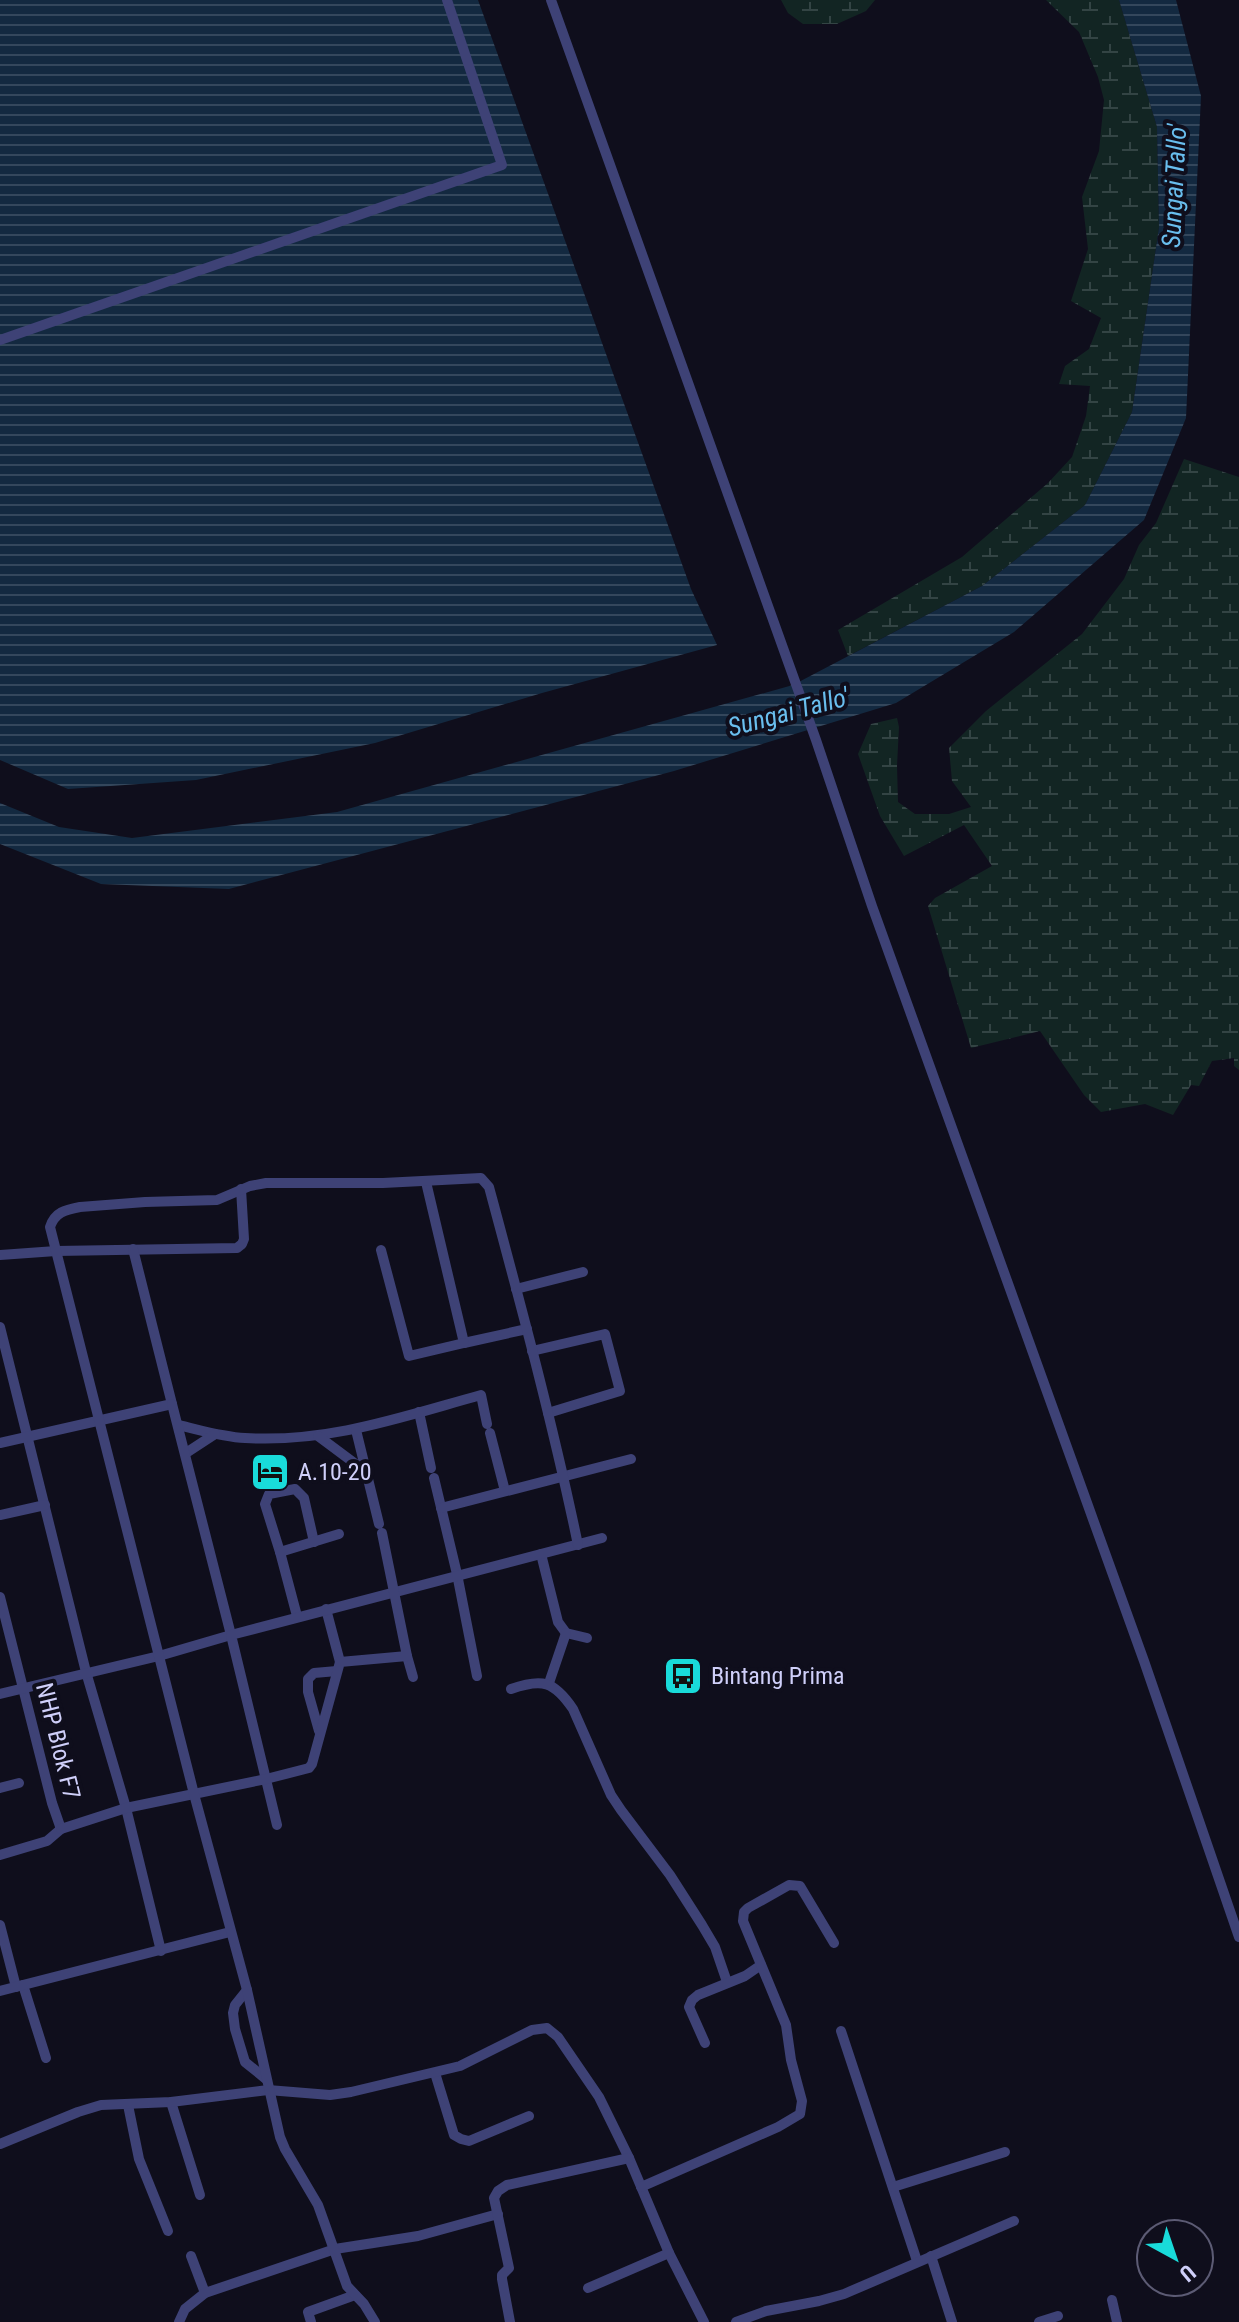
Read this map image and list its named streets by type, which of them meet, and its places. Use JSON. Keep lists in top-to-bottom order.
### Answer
{
  "streets": {
    "street": ["NHP Blok F7"]
  },
  "water": ["Sungai Tallo'"],
  "places": {
    "hotel": ["A.10-20"],
    "bus stop": ["Bintang Prima"]
  },
  "north": "bottom right"
}
